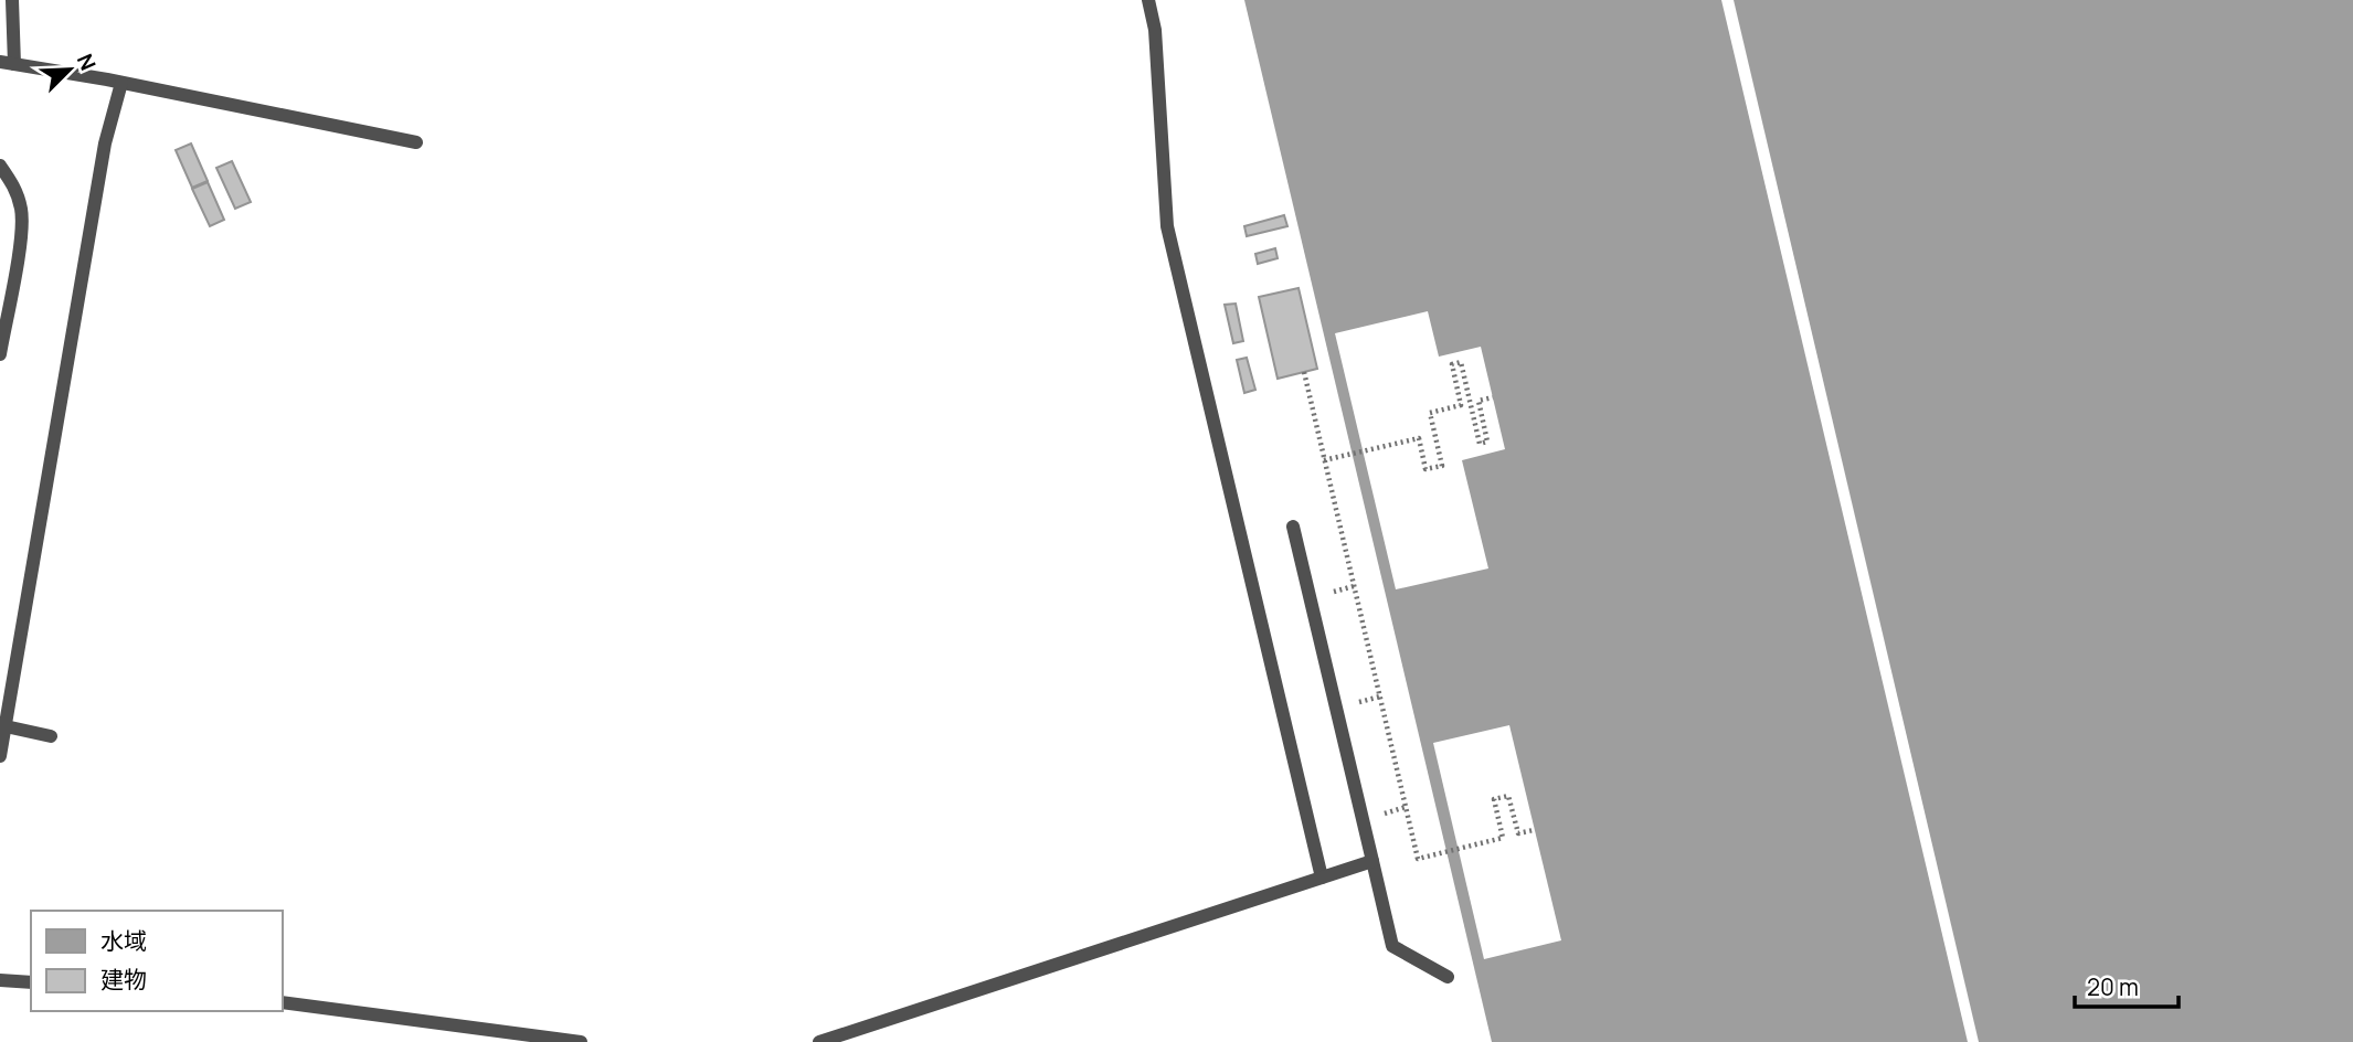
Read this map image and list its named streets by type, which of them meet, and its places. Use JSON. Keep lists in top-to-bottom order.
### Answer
{
  "legend": ["水域", "建物"],
  "scale_bar": "20 m",
  "north": "top right"
}
